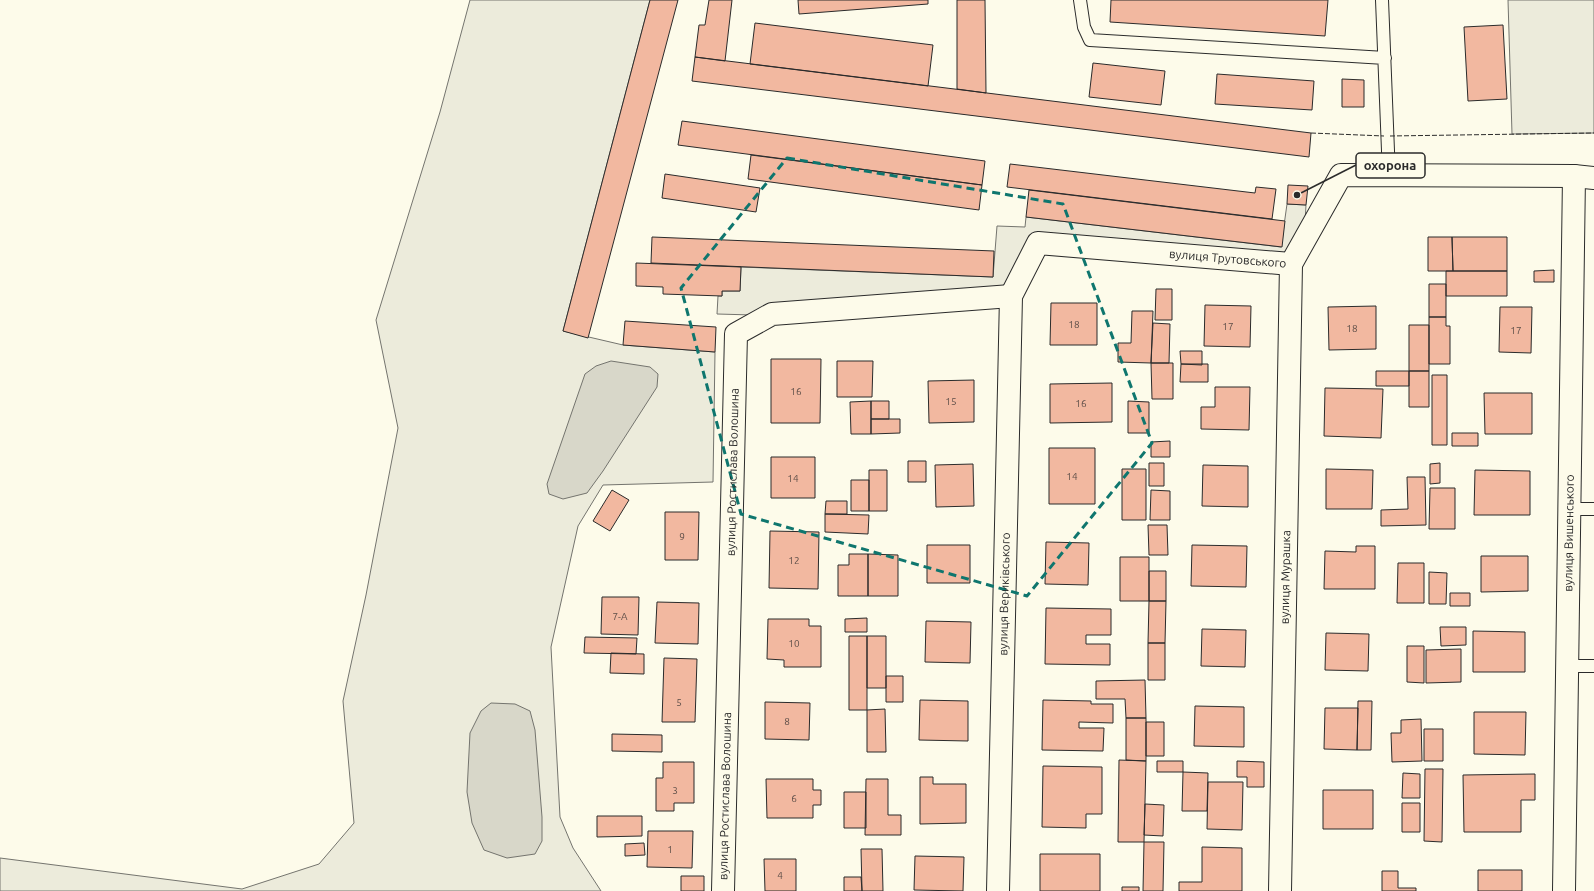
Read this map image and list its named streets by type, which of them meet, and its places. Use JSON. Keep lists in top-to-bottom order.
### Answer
{
  "streets": {
    "street": [
      "вулиця Трутовського",
      "вулиця Ростислава Волошина",
      "вулиця Вишенського",
      "вулиця Мурашка",
      "вулиця Вериківського"
    ]
  },
  "crossings": [
    ["вулиця Трутовського", "вулиця Ростислава Волошина"],
    ["вулиця Трутовського", "вулиця Вишенського"],
    ["вулиця Трутовського", "вулиця Мурашка"],
    ["вулиця Трутовського", "вулиця Вериківського"],
    ["вулиця Ростислава Волошина", "вулиця Вериківського"]
  ],
  "places": ["охорона"],
  "house_numbers": [
    "18",
    "17",
    "18",
    "17",
    "16",
    "15",
    "16",
    "14",
    "14",
    "9",
    "12",
    "7-А",
    "10",
    "5",
    "8",
    "3",
    "6",
    "1",
    "4"
  ]
}
